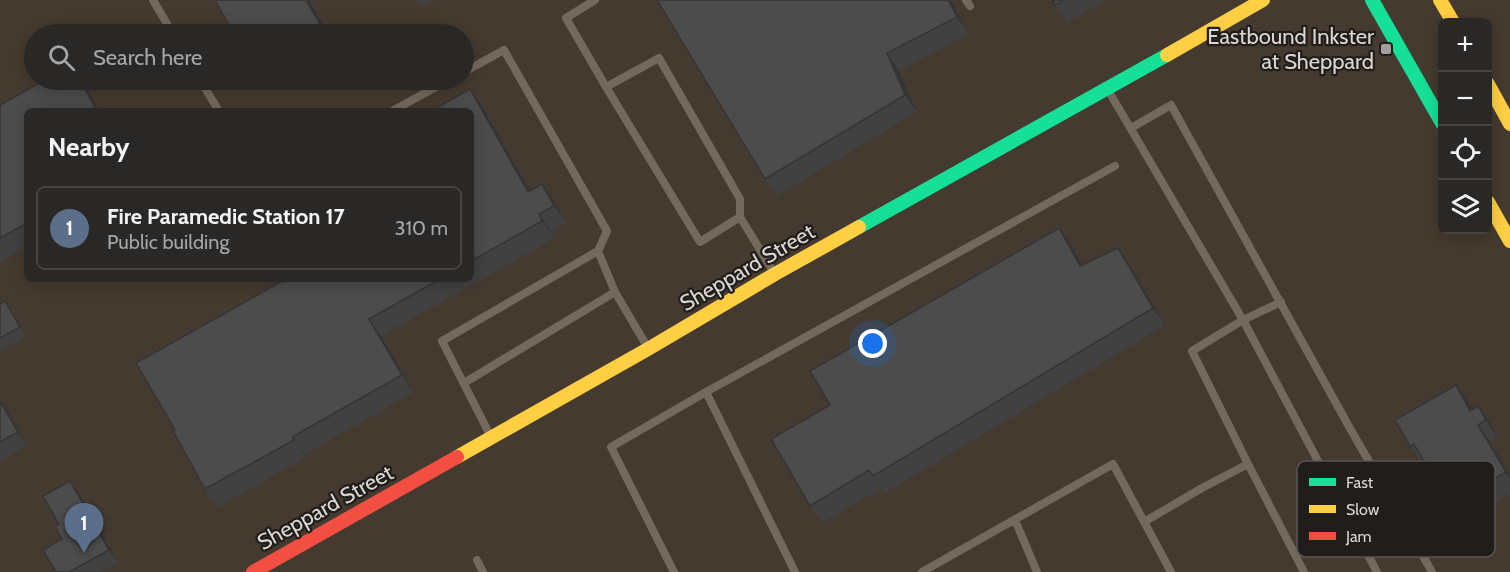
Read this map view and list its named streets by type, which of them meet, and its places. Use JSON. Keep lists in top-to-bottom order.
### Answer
{
  "streets": {
    "street": ["Sheppard Street"]
  },
  "places": {
    "transit": ["Eastbound Inkster at Sheppard"]
  },
  "legend": ["Fast", "Slow", "Jam"],
  "page": {
    "map_buttons": ["+", "−"],
    "search": "Search here",
    "heading": "Nearby",
    "list": [
      {
        "mark": "1",
        "name": "Fire Paramedic Station 17",
        "note": "Public building",
        "value": "310 m"
      }
    ],
    "pins": "1"
  }
}
